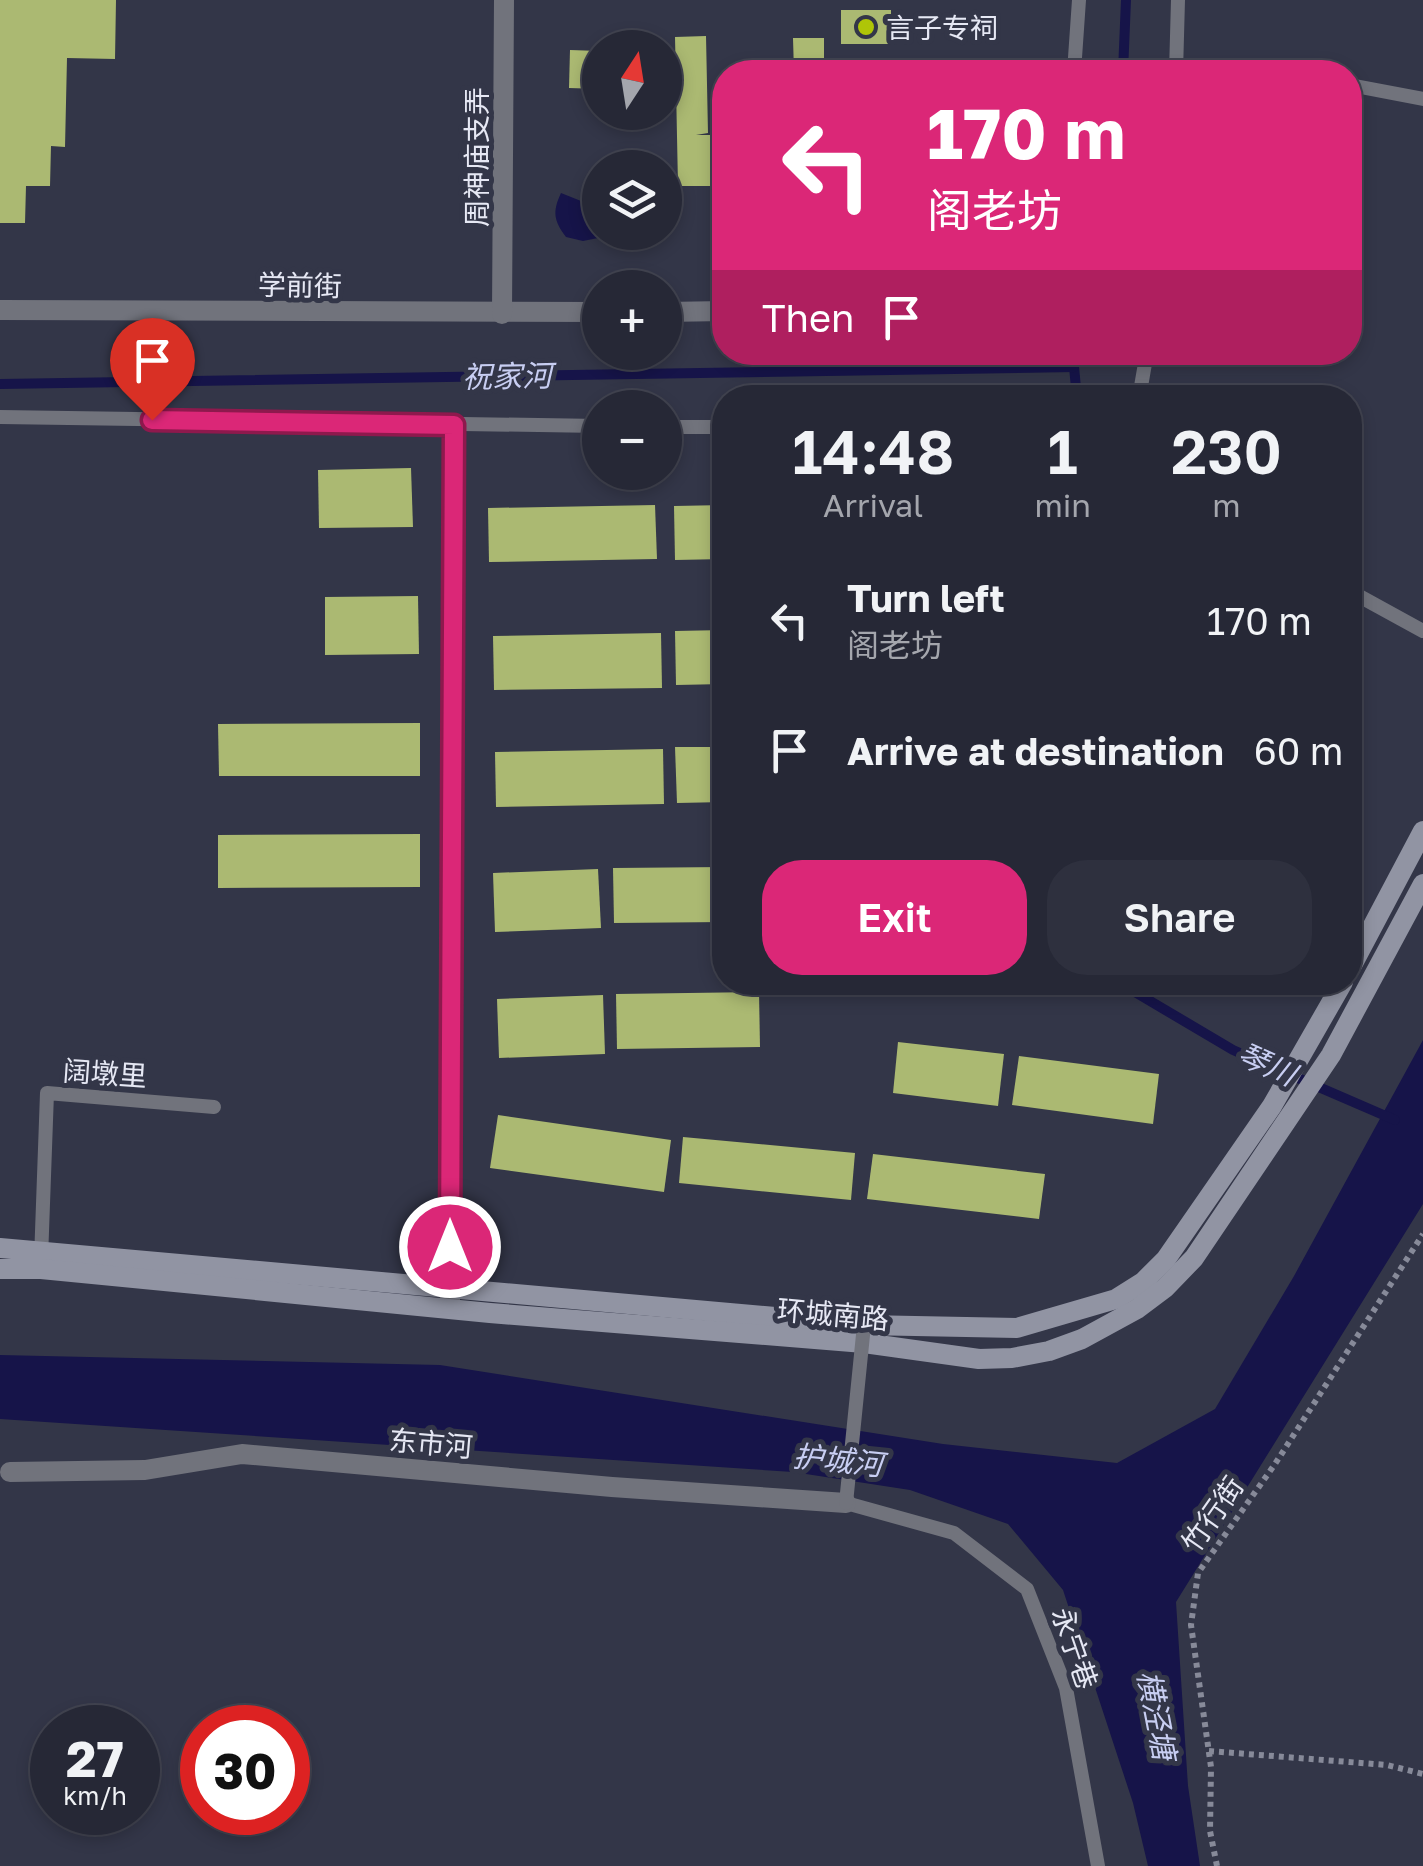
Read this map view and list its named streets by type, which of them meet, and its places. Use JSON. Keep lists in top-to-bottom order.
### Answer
{
  "streets": {
    "main road": ["环城南路"],
    "street": ["周神庙支弄", "学前街", "东市河"],
    "lane": ["阔墩里", "永宁巷"],
    "path": ["竹行街"]
  },
  "crossings": [
    ["周神庙支弄", "学前街"],
    ["阔墩里", "环城南路"],
    ["东市河", "永宁巷"]
  ],
  "water": [
    "祝家河",
    "琴川",
    "护城河",
    "横泾塘"
  ],
  "places": ["言子专祠"],
  "north": "top",
  "page": {
    "map_buttons": ["+", "−"],
    "turn": ["170 m", "阁老坊"],
    "then": "Then",
    "eta": [
      "14:48",
      "Arrival",
      "1",
      "min",
      "230",
      "m"
    ],
    "list": [
      {
        "name": "Turn left",
        "note": "阁老坊",
        "value": "170 m"
      },
      {
        "name": "Arrive at destination",
        "value": "60 m"
      }
    ],
    "buttons": ["Exit", "Share"],
    "speed": "27 km/h",
    "limit": "30"
  }
}
